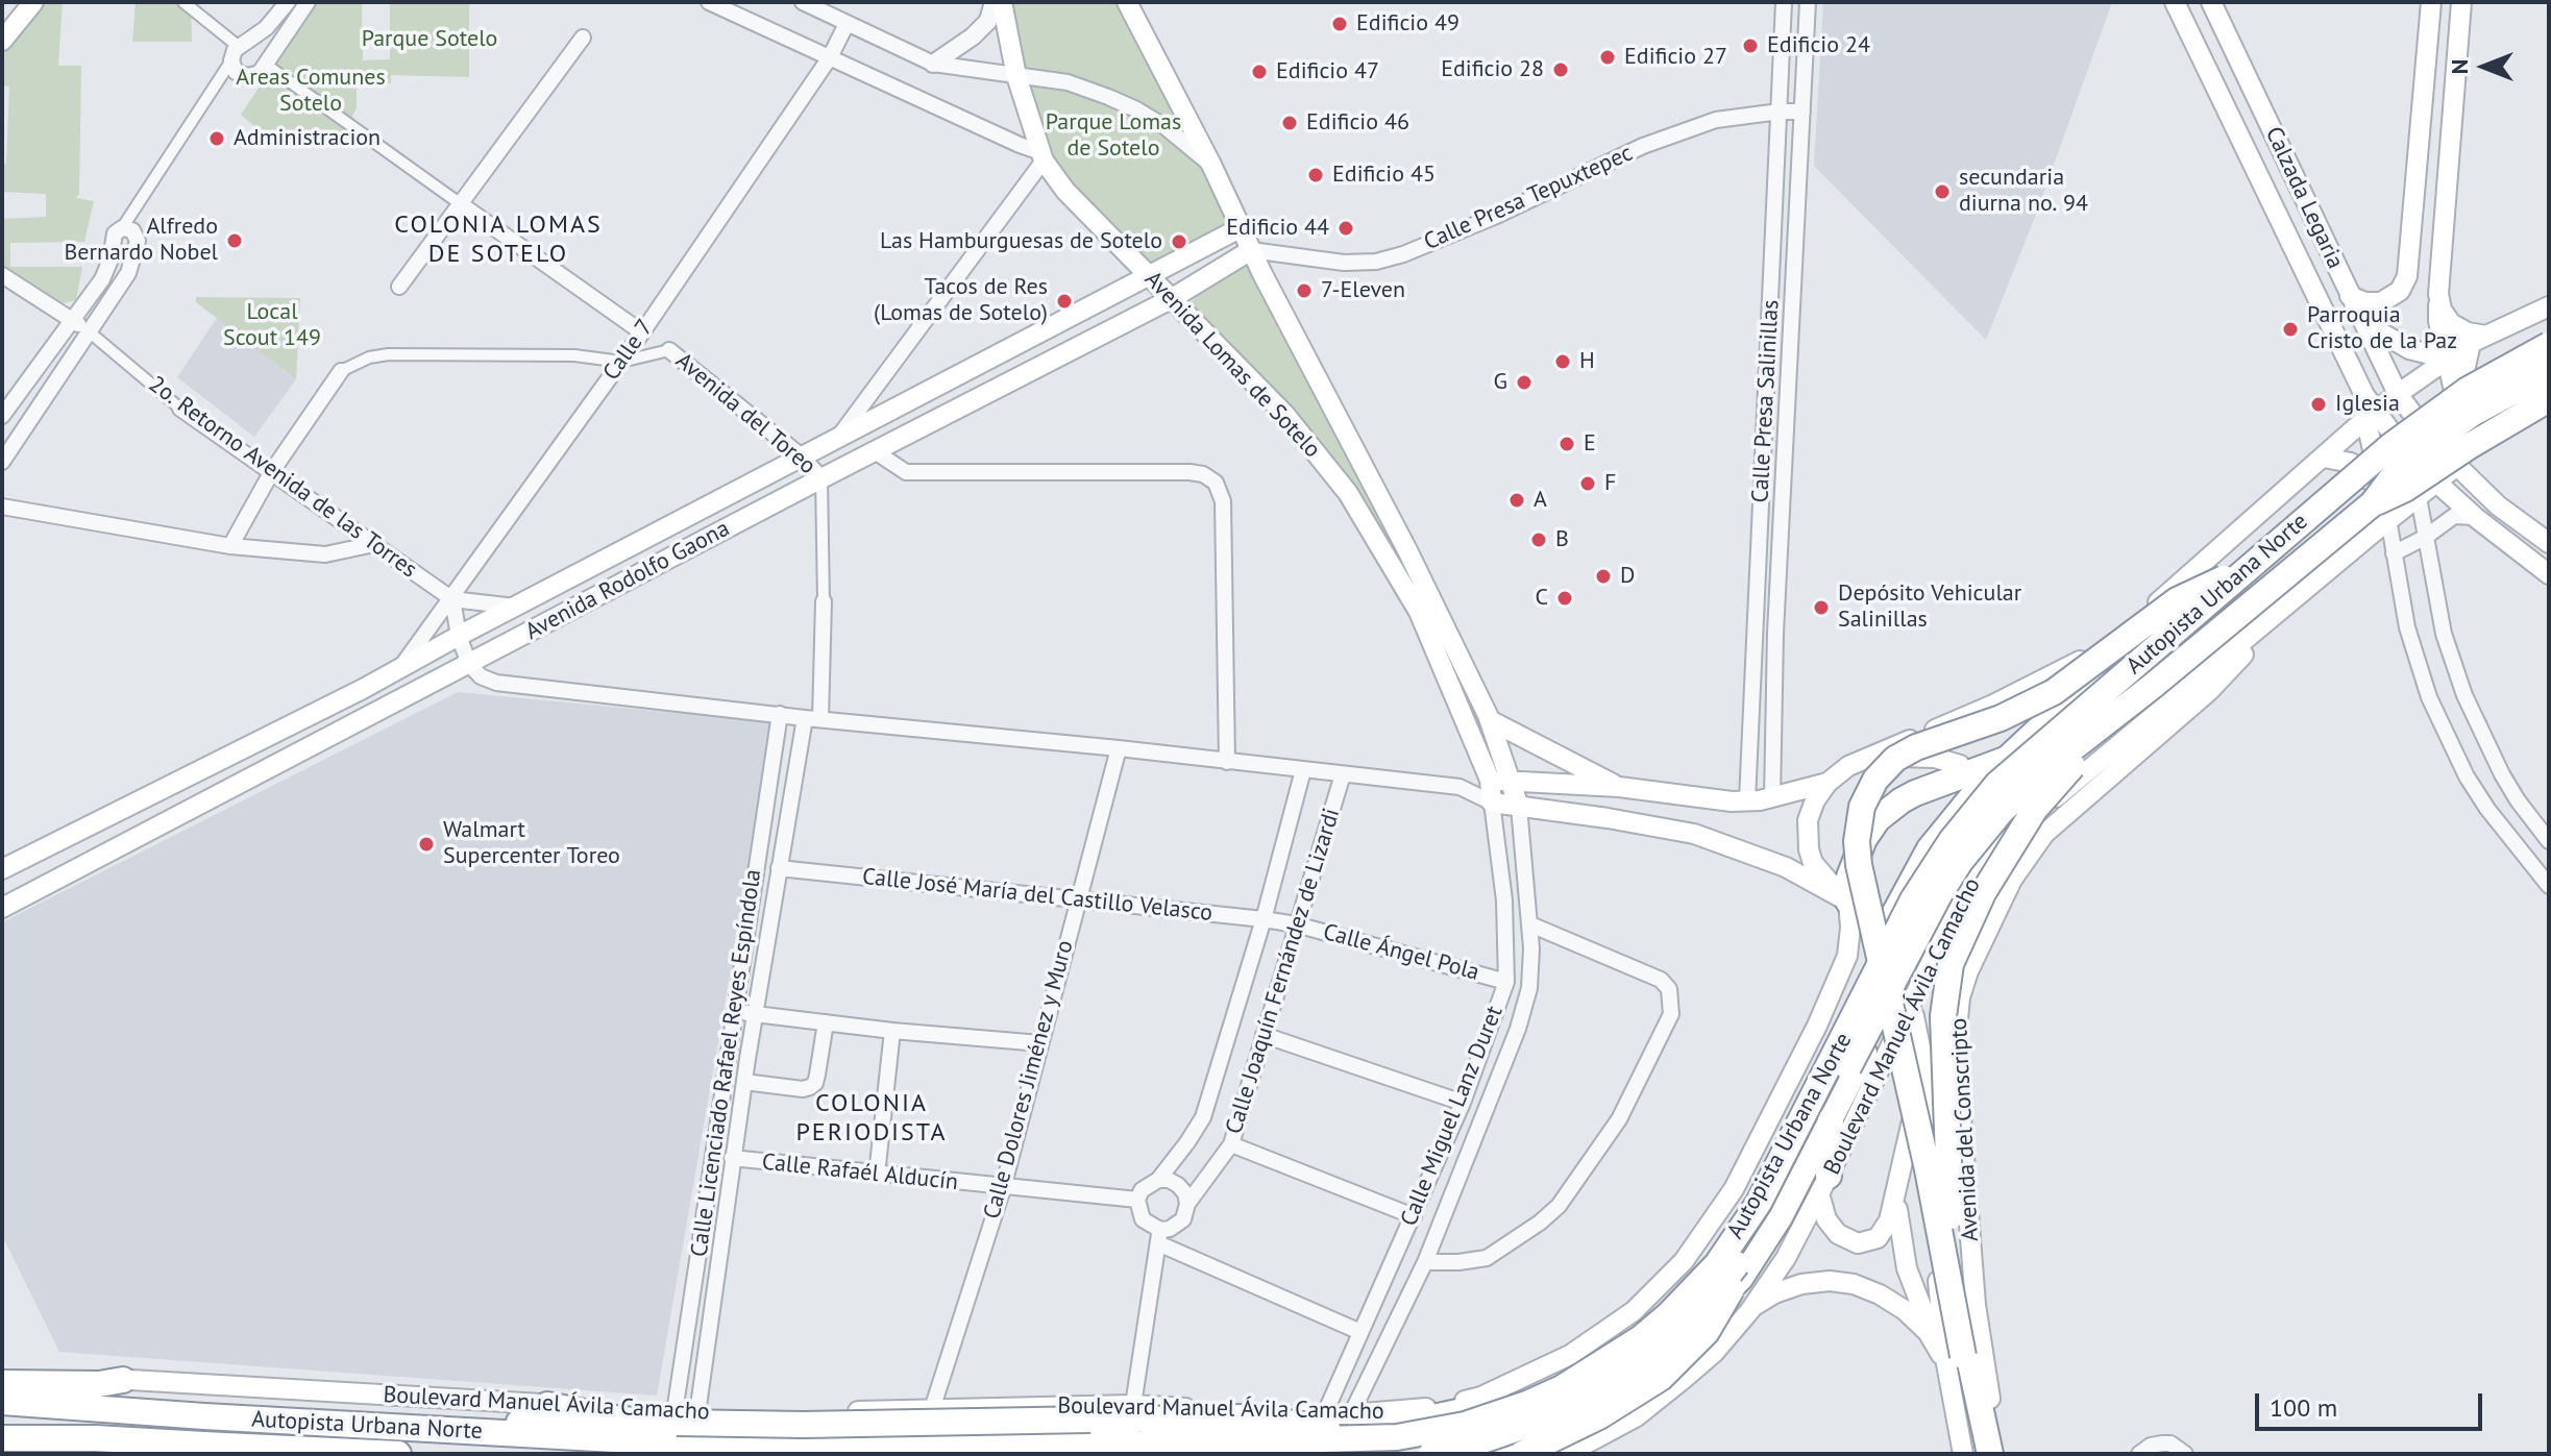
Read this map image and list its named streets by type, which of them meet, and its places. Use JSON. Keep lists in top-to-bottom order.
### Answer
{
  "streets": {
    "highway": ["Autopista Urbana Norte", "Boulevard Manuel Ávila Camacho"],
    "main road": [
      "Calzada Legaria",
      "Avenida Lomas de Sotelo",
      "Avenida Rodolfo Gaona",
      "Avenida del Conscripto"
    ],
    "street": [
      "Calle Presa Tepuxtepec",
      "Calle 7",
      "Calle Presa Salinillas",
      "Avenida del Toreo",
      "2o. Retorno Avenida de las Torres",
      "Calle José María del Castillo Velasco",
      "Calle Ángel Pola",
      "Calle Joaquín Fernández de Lizardi",
      "Calle Licenciado Rafael Reyes Espíndola",
      "Calle Dolores Jiménez y Muro",
      "Calle Miguel Lanz Duret",
      "Calle Rafaél Alducín"
    ]
  },
  "crossings": [
    ["Calle Presa Tepuxtepec", "Avenida Lomas de Sotelo"],
    ["Calle Presa Tepuxtepec", "Calle Presa Salinillas"],
    ["Calle Presa Tepuxtepec", "Avenida Rodolfo Gaona"],
    ["Calzada Legaria", "Boulevard Manuel Ávila Camacho"],
    ["Calle 7", "2o. Retorno Avenida de las Torres"],
    ["Calle 7", "Avenida Rodolfo Gaona"],
    ["Avenida Lomas de Sotelo", "Avenida Rodolfo Gaona"],
    ["Avenida Lomas de Sotelo", "Calle Miguel Lanz Duret"],
    ["Avenida del Toreo", "Avenida Rodolfo Gaona"],
    ["Autopista Urbana Norte", "Boulevard Manuel Ávila Camacho"],
    ["Calle José María del Castillo Velasco", "Calle Ángel Pola"],
    ["Calle José María del Castillo Velasco", "Calle Joaquín Fernández de Lizardi"],
    ["Calle José María del Castillo Velasco", "Calle Licenciado Rafael Reyes Espíndola"],
    ["Calle José María del Castillo Velasco", "Calle Dolores Jiménez y Muro"],
    ["Calle Ángel Pola", "Calle Joaquín Fernández de Lizardi"],
    ["Calle Ángel Pola", "Calle Miguel Lanz Duret"],
    ["Calle Joaquín Fernández de Lizardi", "Calle Rafaél Alducín"],
    ["Boulevard Manuel Ávila Camacho", "Calle Licenciado Rafael Reyes Espíndola"],
    ["Boulevard Manuel Ávila Camacho", "Calle Dolores Jiménez y Muro"],
    ["Boulevard Manuel Ávila Camacho", "Calle Miguel Lanz Duret"],
    ["Boulevard Manuel Ávila Camacho", "Avenida del Conscripto"],
    ["Calle Licenciado Rafael Reyes Espíndola", "Calle Rafaél Alducín"],
    ["Calle Dolores Jiménez y Muro", "Calle Rafaél Alducín"]
  ],
  "districts": ["COLONIA LOMAS DE SOTELO", "COLONIA PERIODISTA"],
  "parks": [
    "Parque Sotelo",
    "Areas Comunes Sotelo",
    "Parque Lomas de Sotelo",
    "Local Scout 149"
  ],
  "places": [
    "Edificio 49",
    "Edificio 24",
    "Edificio 27",
    "Edificio 28",
    "Edificio 47",
    "Edificio 46",
    "Administracion",
    "Edificio 45",
    "secundaria diurna no. 94",
    "Edificio 44",
    "Alfredo Bernardo Nobel",
    "Las Hamburguesas de Sotelo",
    "7-Eleven",
    "Tacos de Res (Lomas de Sotelo)",
    "Parroquia Cristo de la Paz",
    "H",
    "G",
    "Iglesia",
    "E",
    "F",
    "A",
    "B",
    "D",
    "C",
    "Depósito Vehicular Salinillas",
    "Walmart Supercenter Toreo"
  ],
  "scale_bar": "100 m",
  "north": "left"
}
